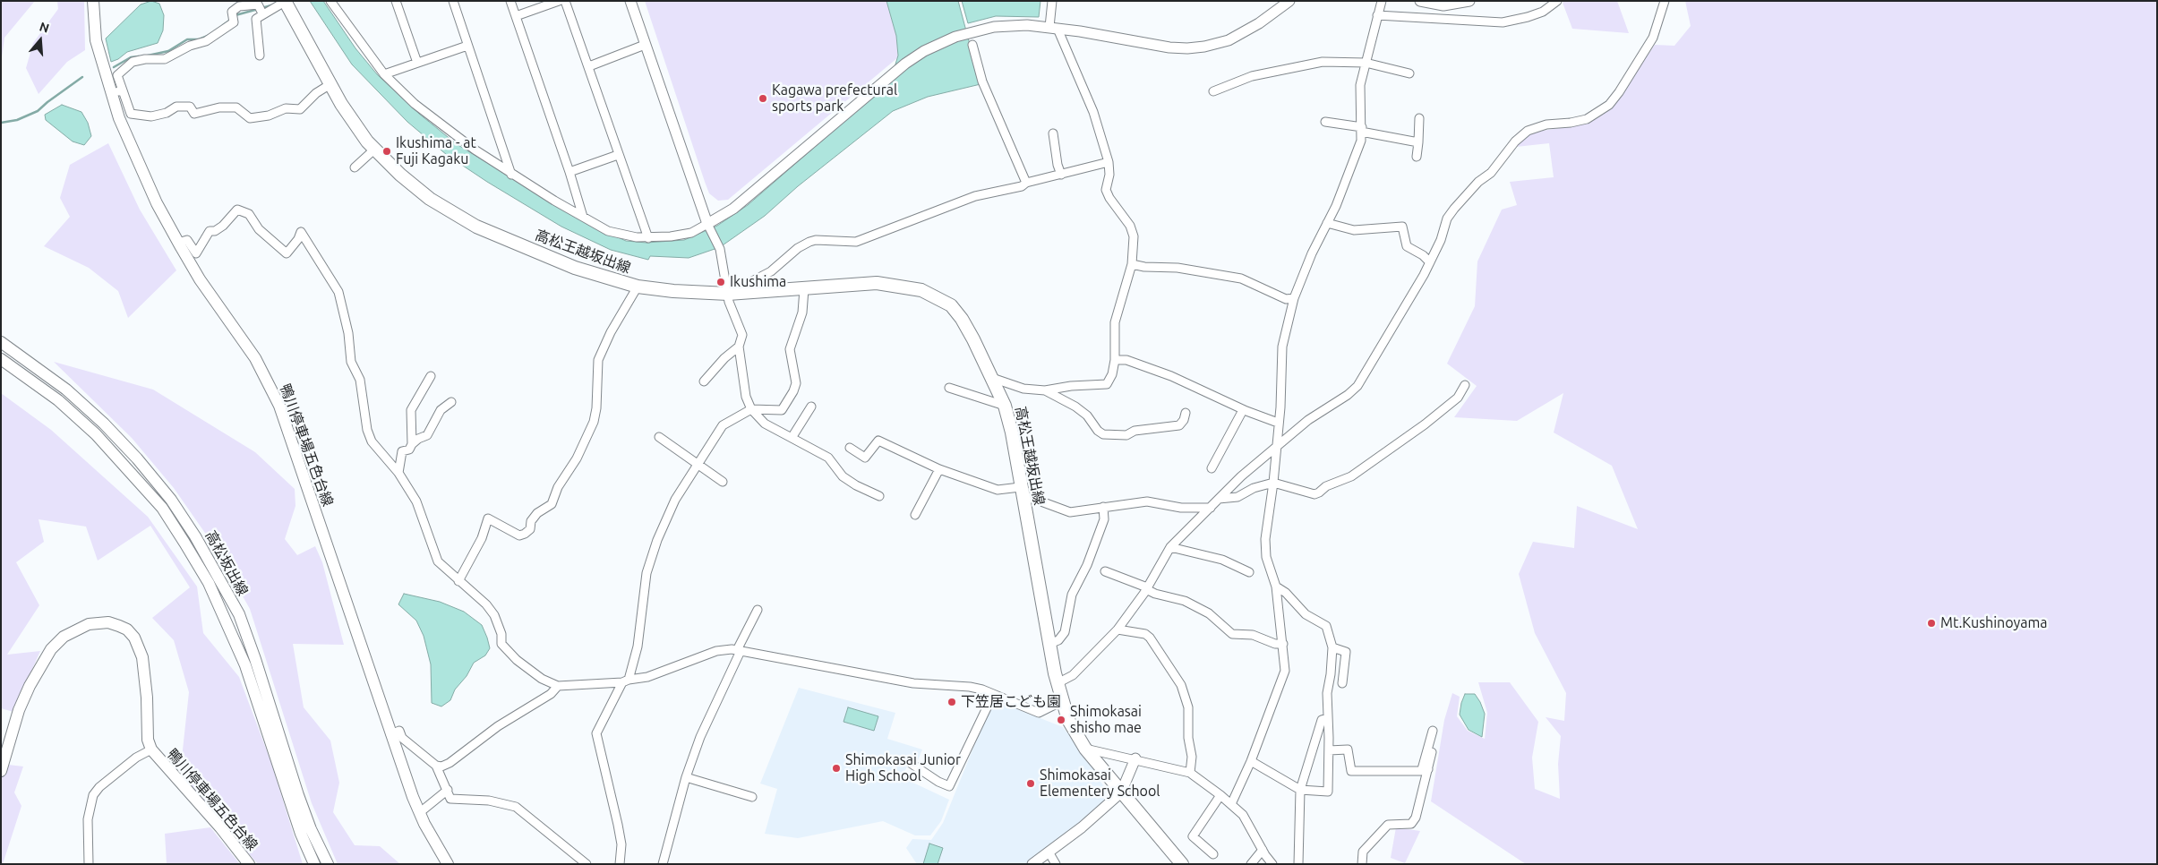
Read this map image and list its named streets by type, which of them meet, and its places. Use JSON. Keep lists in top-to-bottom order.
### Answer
{
  "streets": {
    "main road": ["高松王越坂出線", "鴨川停車場五色台線", "高松坂出線"]
  },
  "places": [
    "Kagawa prefectural sports park",
    "Ikushima - at Fuji Kagaku",
    "Ikushima",
    "Mt.Kushinoyama",
    "下笠居こども園",
    "Shimokasai shisho mae",
    "Shimokasai Junior High School",
    "Shimokasai Elementery School"
  ],
  "north": "top"
}
